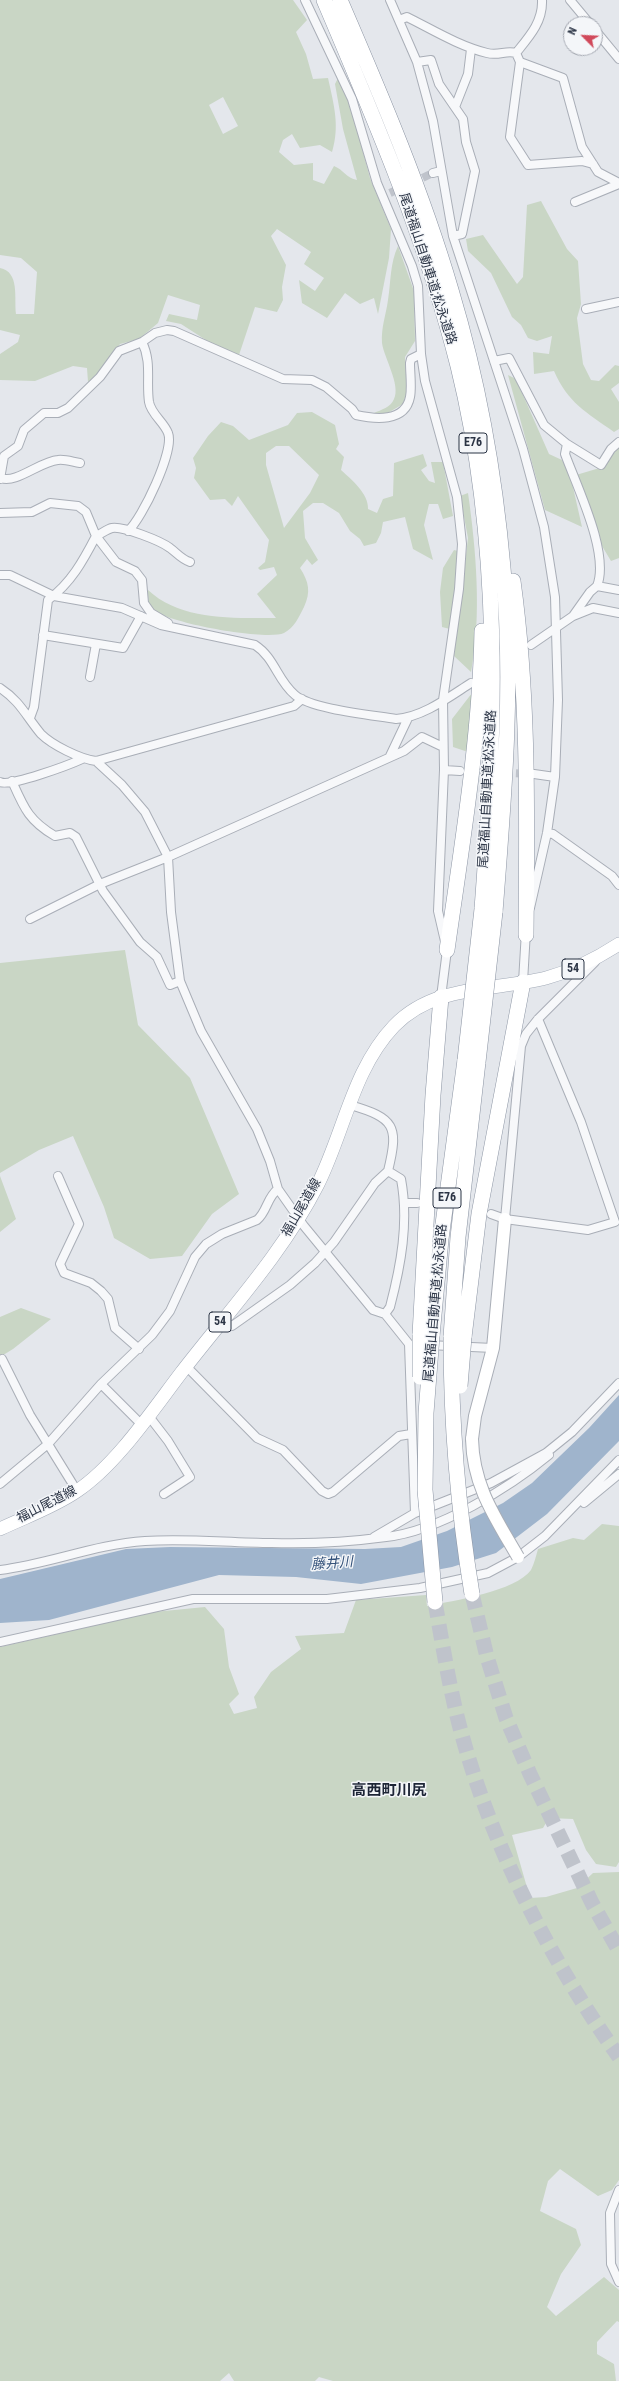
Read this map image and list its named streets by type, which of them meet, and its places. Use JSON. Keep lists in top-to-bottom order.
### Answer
{
  "streets": {
    "highway": ["尾道福山自動車道;松永道路", "E76"],
    "main road": ["54", "福山尾道線"]
  },
  "districts": ["高西町川尻"],
  "water": ["藤井川"],
  "north": "top left"
}
